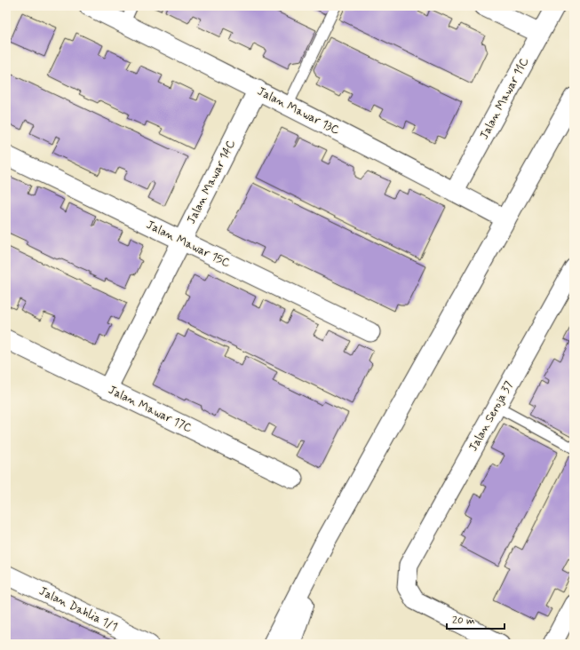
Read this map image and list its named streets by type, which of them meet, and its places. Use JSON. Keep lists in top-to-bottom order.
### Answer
{
  "streets": {
    "street": [
      "Jalan Mawar 11C",
      "Jalan Mawar 13C",
      "Jalan Mawar 14C",
      "Jalan Mawar 15C",
      "Jalan Mawar 17C",
      "Jalan Seroja 37",
      "Jalan Dahlia 1/1"
    ]
  },
  "crossings": [
    ["Jalan Mawar 11C", "Jalan Mawar 13C"],
    ["Jalan Mawar 13C", "Jalan Mawar 14C"],
    ["Jalan Mawar 14C", "Jalan Mawar 15C"],
    ["Jalan Mawar 14C", "Jalan Mawar 17C"]
  ],
  "scale_bar": "20 m"
}
